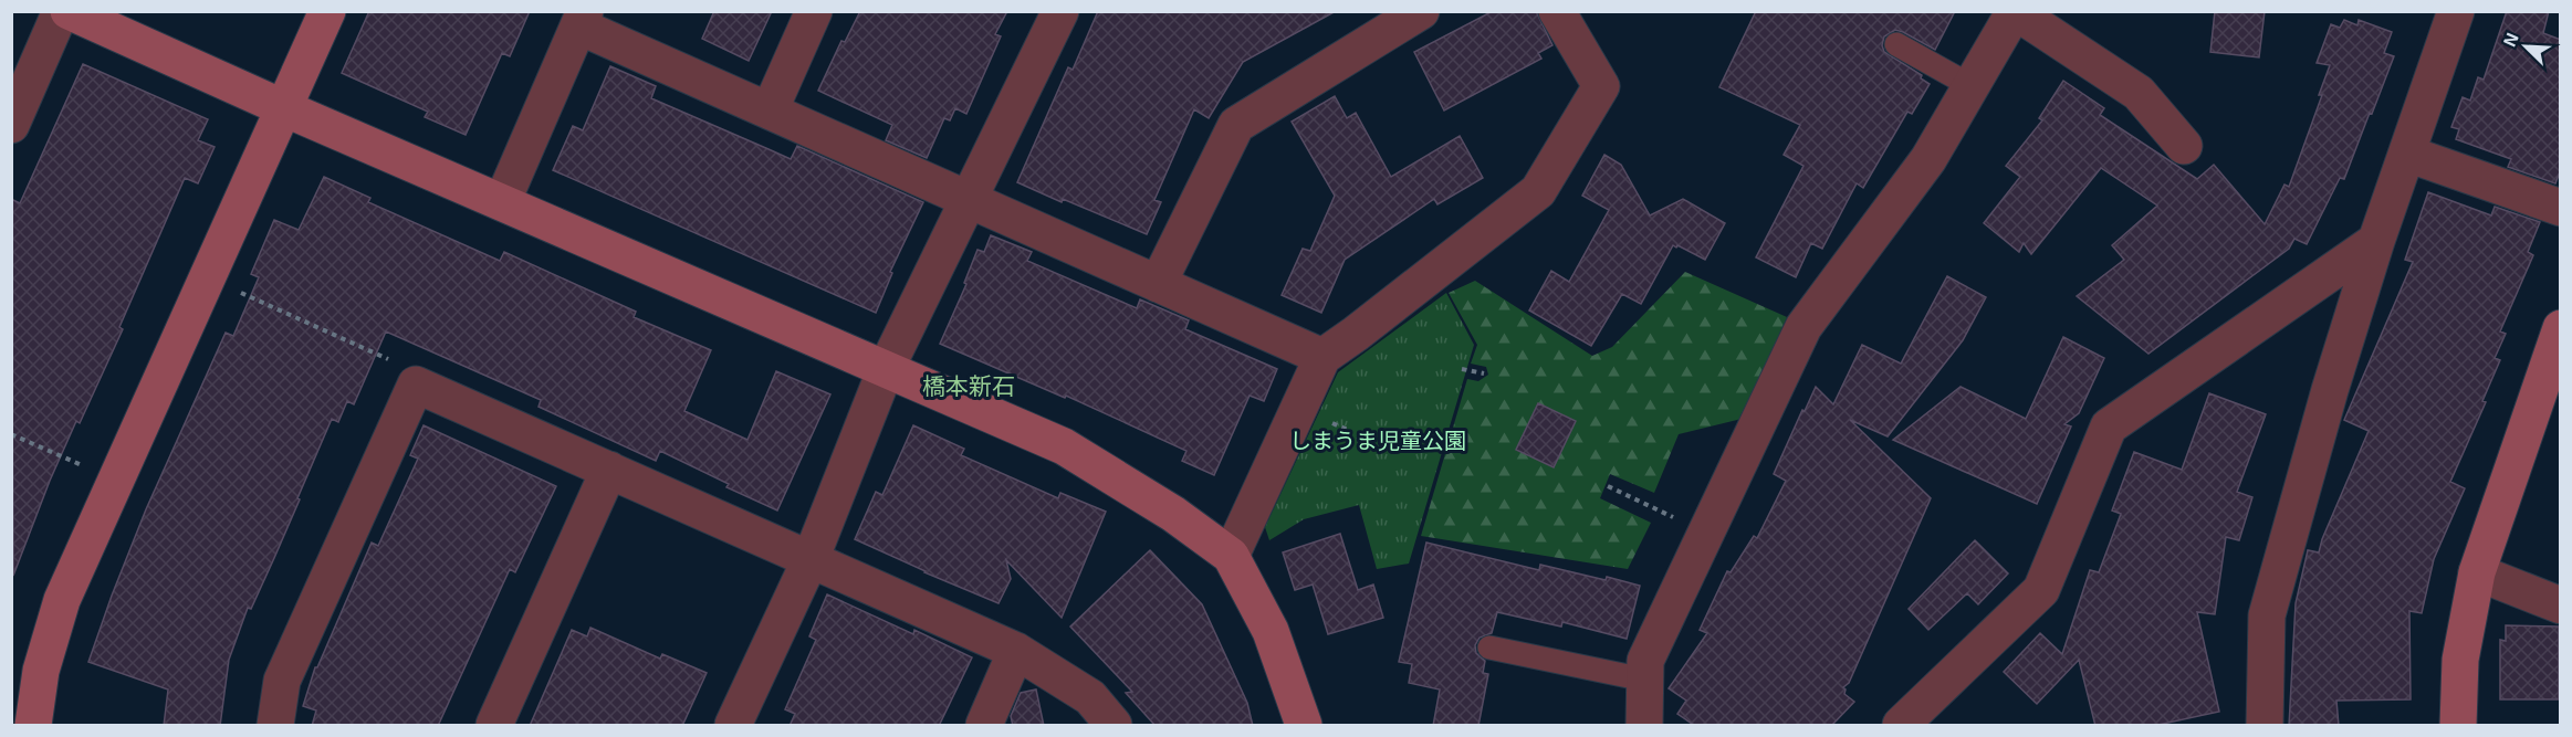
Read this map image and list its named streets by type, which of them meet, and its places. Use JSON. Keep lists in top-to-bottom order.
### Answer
{
  "districts": ["橋本新石"],
  "parks": ["しまうま児童公園"],
  "north": "top left"
}
